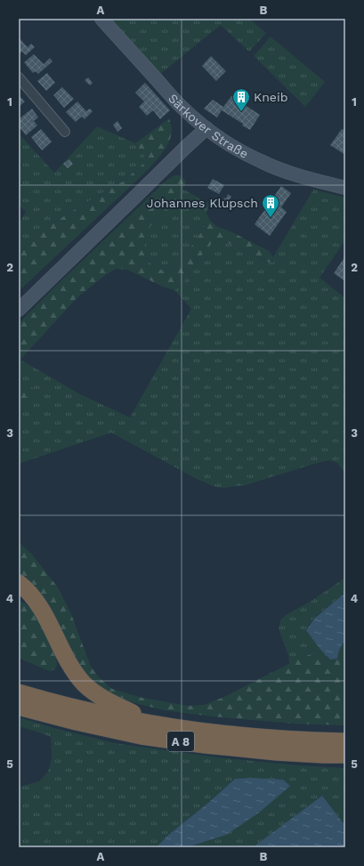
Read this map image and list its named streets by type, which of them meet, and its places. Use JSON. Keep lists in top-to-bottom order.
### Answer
{
  "streets": {
    "highway": ["A 8"],
    "main road": ["Särkover Straße"]
  },
  "places": {
    "building": ["Kneib", "Johannes Klupsch"]
  },
  "grid": {
    "columns": ["A", "B"],
    "rows": [
      "1",
      "2",
      "3",
      "4",
      "5"
    ]
  }
}
